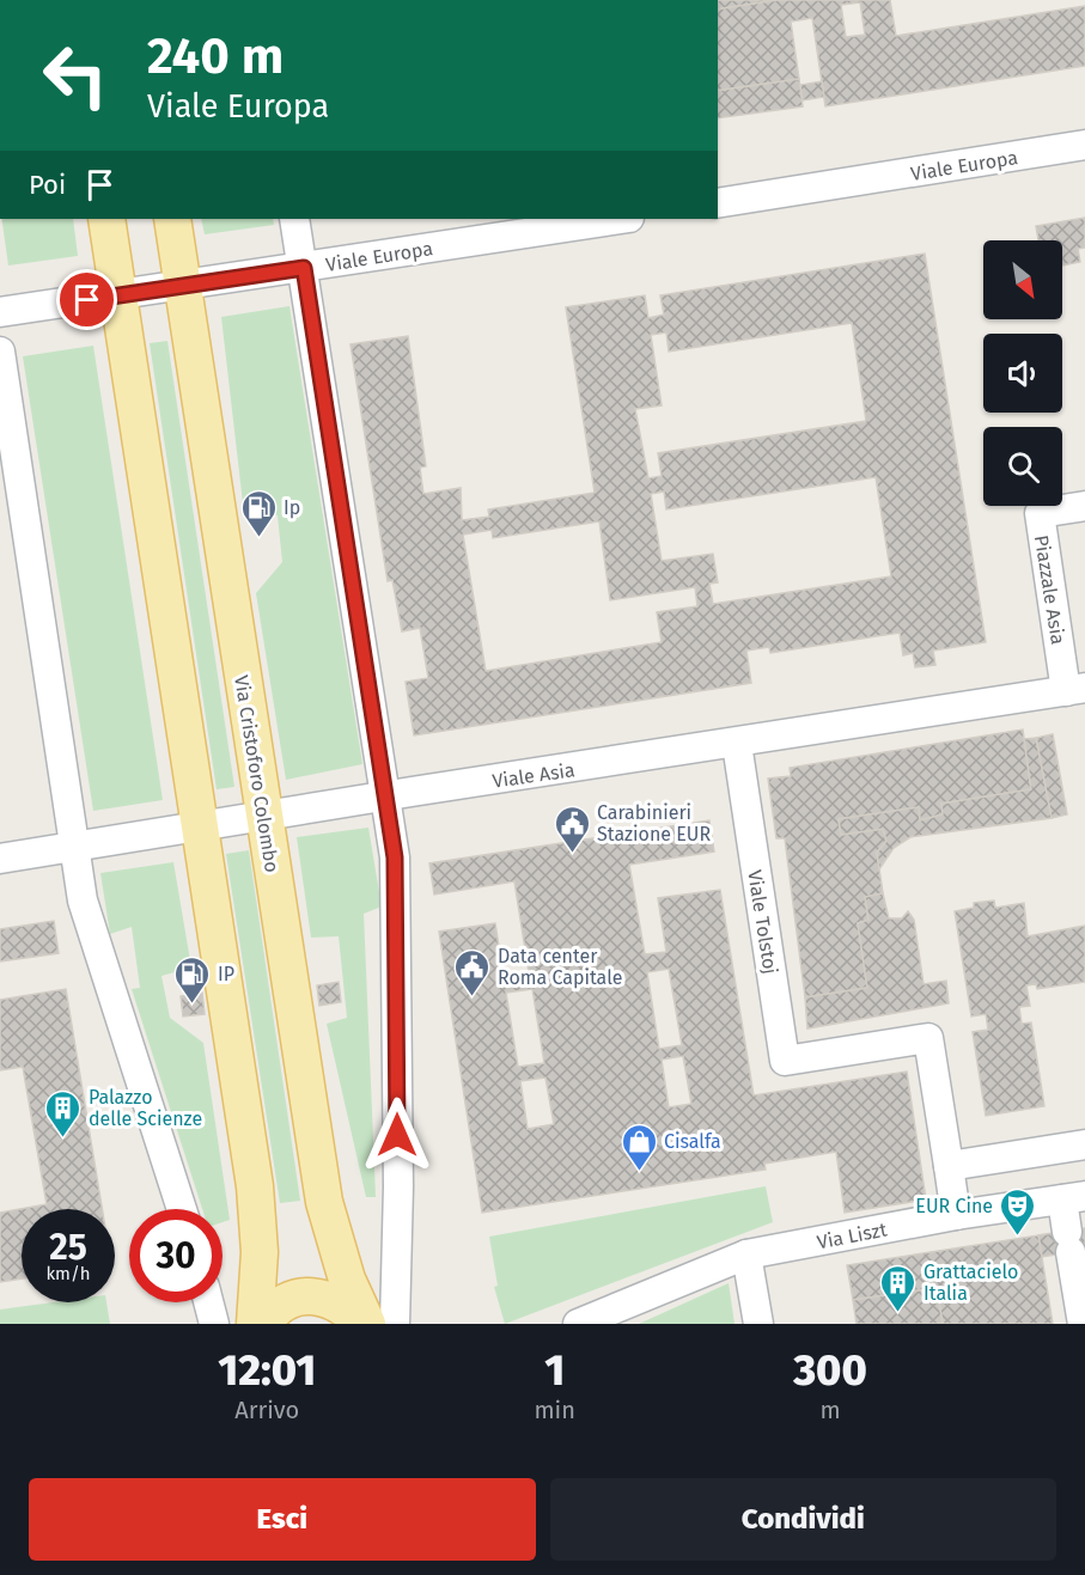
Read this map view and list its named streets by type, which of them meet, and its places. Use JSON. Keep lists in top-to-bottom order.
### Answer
{
  "streets": {
    "main road": ["Via Cristoforo Colombo"],
    "street": [
      "Viale Europa",
      "Piazzale Asia",
      "Viale Asia",
      "Viale Tolstoj",
      "Via Liszt"
    ]
  },
  "crossings": [
    ["Viale Europa", "Via Cristoforo Colombo"],
    ["Piazzale Asia", "Viale Asia"],
    ["Via Cristoforo Colombo", "Viale Asia"],
    ["Viale Asia", "Viale Tolstoj"]
  ],
  "places": {
    "fuel station": ["Ip", "IP"],
    "public building": ["Carabinieri Stazione EUR", "Data center Roma Capitale"],
    "building": ["Palazzo delle Scienze", "Grattacielo Italia"],
    "shop": ["Cisalfa"],
    "theatre": ["EUR Cine"]
  },
  "north": "bottom right",
  "page": {
    "turn": ["240 m", "Viale Europa"],
    "then": "Poi",
    "speed": "25 km/h",
    "limit": "30",
    "eta": [
      "12:01",
      "Arrivo",
      "1",
      "min",
      "300",
      "m"
    ],
    "buttons": ["Esci", "Condividi"]
  }
}
